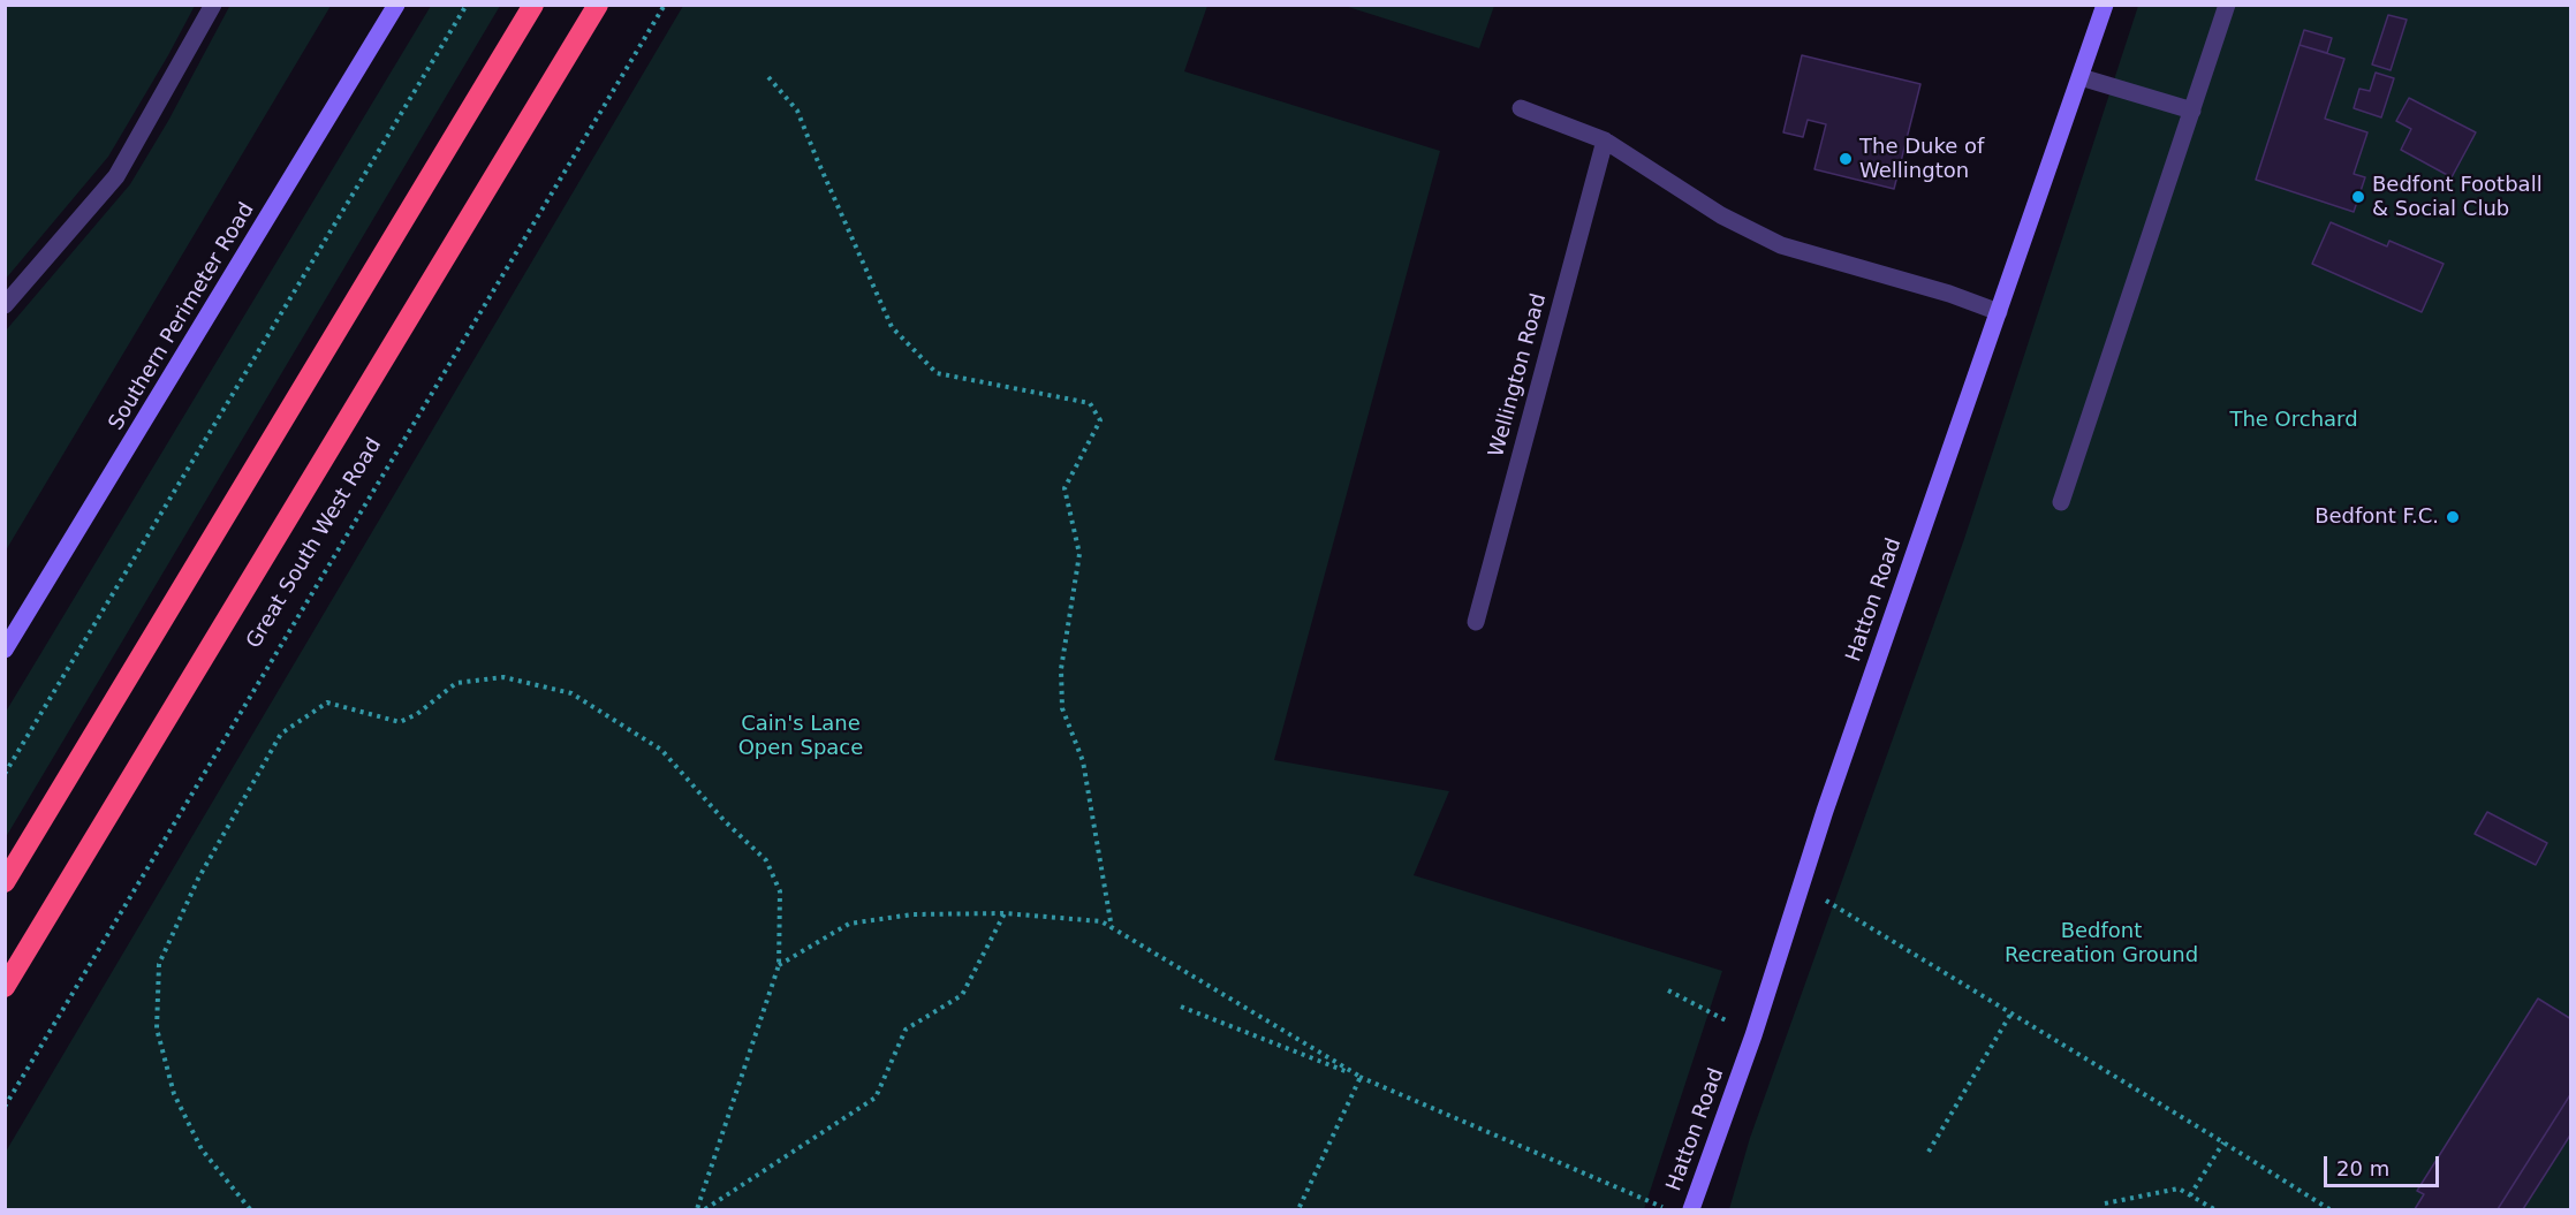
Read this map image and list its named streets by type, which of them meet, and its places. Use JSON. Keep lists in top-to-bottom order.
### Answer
{
  "streets": {
    "highway": ["Great South West Road"],
    "street": ["Southern Perimeter Road", "Wellington Road", "Hatton Road"]
  },
  "parks": ["The Orchard", "Cain's Lane Open Space", "Bedfont Recreation Ground"],
  "places": ["The Duke of Wellington", "Bedfont Football & Social Club", "Bedfont F.C."],
  "scale_bar": "20 m"
}
